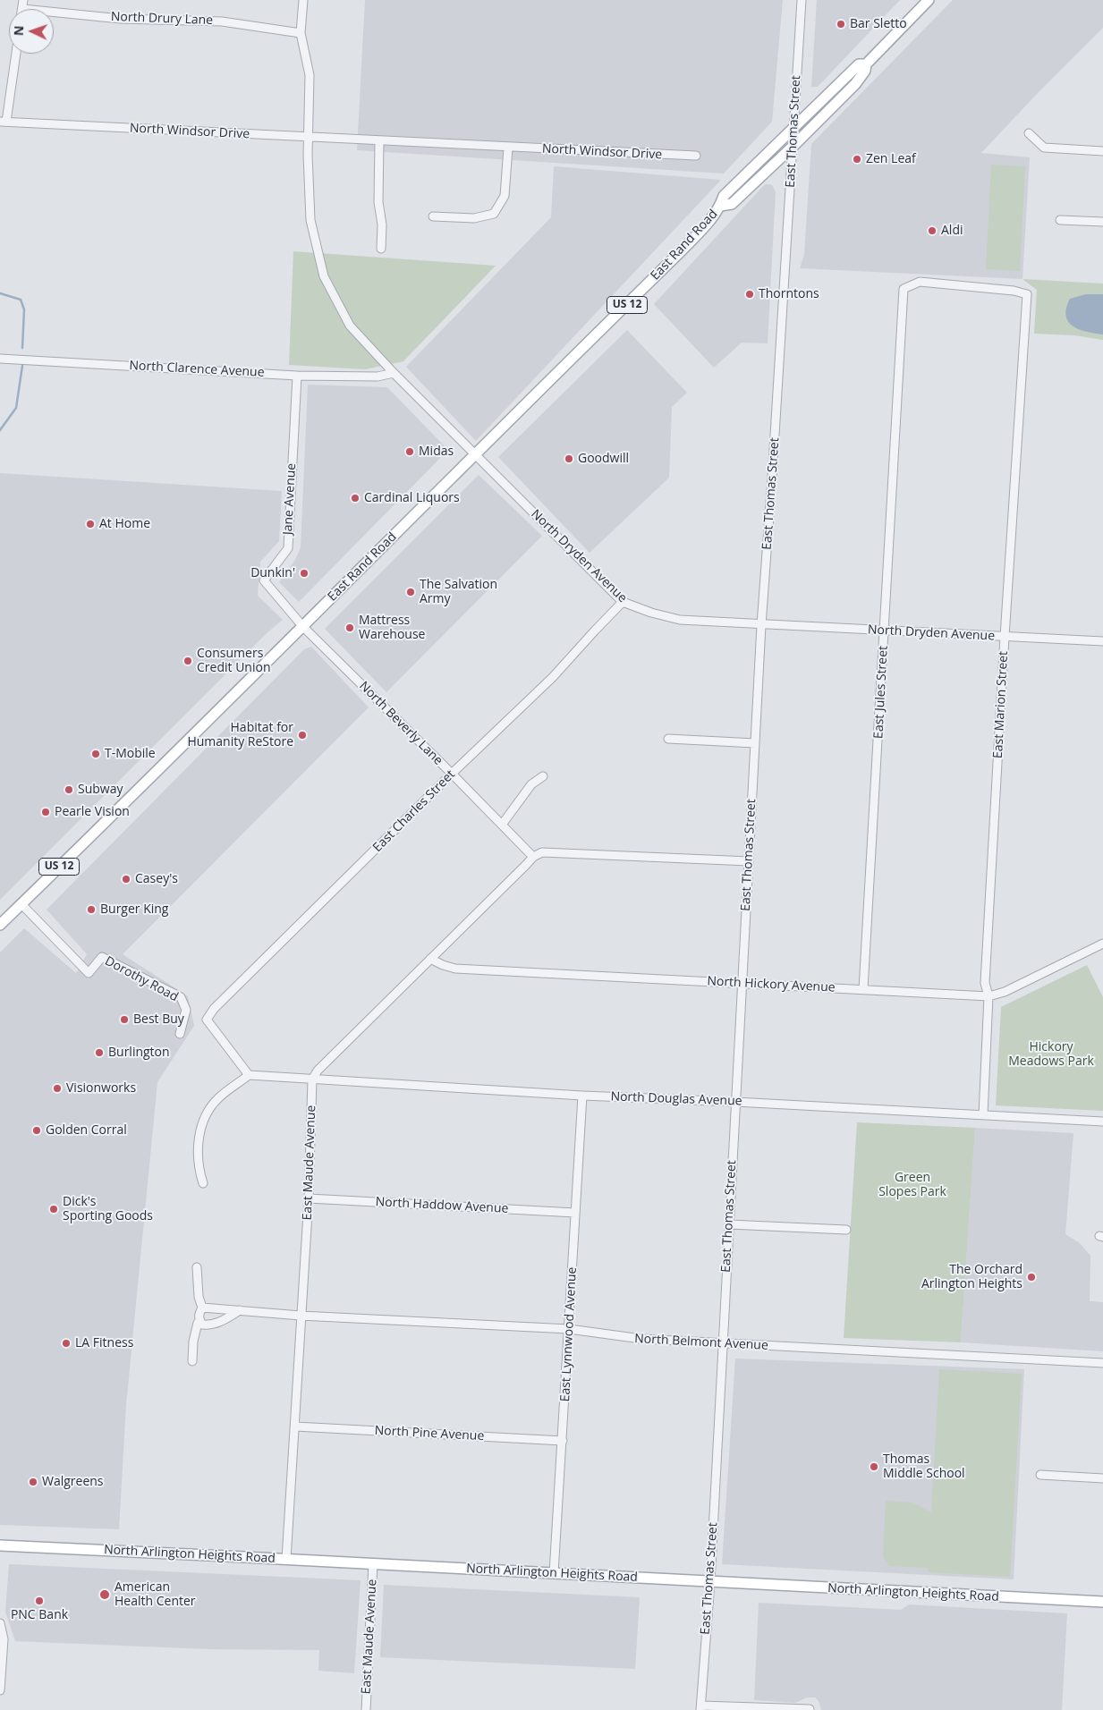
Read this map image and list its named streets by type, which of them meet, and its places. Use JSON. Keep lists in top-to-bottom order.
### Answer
{
  "streets": {
    "main road": ["East Rand Road", "US 12", "North Arlington Heights Road"],
    "street": [
      "North Drury Lane",
      "North Windsor Drive",
      "East Thomas Street",
      "North Clarence Avenue",
      "Jane Avenue",
      "North Dryden Avenue",
      "East Jules Street",
      "East Marion Street",
      "North Beverly Lane",
      "East Charles Street",
      "Dorothy Road",
      "North Hickory Avenue",
      "North Douglas Avenue",
      "East Maude Avenue",
      "North Haddow Avenue",
      "East Lynnwood Avenue",
      "North Belmont Avenue",
      "North Pine Avenue"
    ]
  },
  "crossings": [
    ["North Drury Lane", "North Dryden Avenue"],
    ["North Windsor Drive", "North Dryden Avenue"],
    ["East Thomas Street", "East Rand Road"],
    ["East Thomas Street", "North Dryden Avenue"],
    ["East Thomas Street", "North Hickory Avenue"],
    ["East Thomas Street", "North Douglas Avenue"],
    ["East Thomas Street", "North Belmont Avenue"],
    ["East Thomas Street", "North Arlington Heights Road"],
    ["East Rand Road", "Jane Avenue"],
    ["East Rand Road", "North Dryden Avenue"],
    ["East Rand Road", "North Beverly Lane"],
    ["East Rand Road", "Dorothy Road"],
    ["North Clarence Avenue", "Jane Avenue"],
    ["North Clarence Avenue", "North Dryden Avenue"],
    ["Jane Avenue", "North Beverly Lane"],
    ["North Dryden Avenue", "East Jules Street"],
    ["North Dryden Avenue", "East Marion Street"],
    ["North Dryden Avenue", "East Charles Street"],
    ["East Jules Street", "East Marion Street"],
    ["East Jules Street", "North Hickory Avenue"],
    ["East Marion Street", "North Hickory Avenue"],
    ["East Marion Street", "North Douglas Avenue"],
    ["North Beverly Lane", "East Charles Street"],
    ["East Charles Street", "North Douglas Avenue"],
    ["North Douglas Avenue", "East Maude Avenue"],
    ["North Douglas Avenue", "East Lynnwood Avenue"],
    ["East Maude Avenue", "North Haddow Avenue"],
    ["East Maude Avenue", "North Belmont Avenue"],
    ["East Maude Avenue", "North Pine Avenue"],
    ["East Maude Avenue", "North Arlington Heights Road"],
    ["North Haddow Avenue", "East Lynnwood Avenue"],
    ["East Lynnwood Avenue", "North Belmont Avenue"],
    ["East Lynnwood Avenue", "North Pine Avenue"],
    ["East Lynnwood Avenue", "North Arlington Heights Road"]
  ],
  "parks": ["Hickory Meadows Park", "Green Slopes Park"],
  "places": [
    "Bar Sletto",
    "Zen Leaf",
    "Aldi",
    "Thorntons",
    "Midas",
    "Goodwill",
    "Cardinal Liquors",
    "At Home",
    "Dunkin'",
    "The Salvation Army",
    "Mattress Warehouse",
    "Consumers Credit Union",
    "Habitat for Humanity ReStore",
    "T-Mobile",
    "Subway",
    "Pearle Vision",
    "Casey's",
    "Burger King",
    "Best Buy",
    "Burlington",
    "Visionworks",
    "Golden Corral",
    "Dick's Sporting Goods",
    "The Orchard Arlington Heights",
    "LA Fitness",
    "Thomas Middle School",
    "Walgreens",
    "American Health Center",
    "PNC Bank"
  ],
  "north": "left"
}
